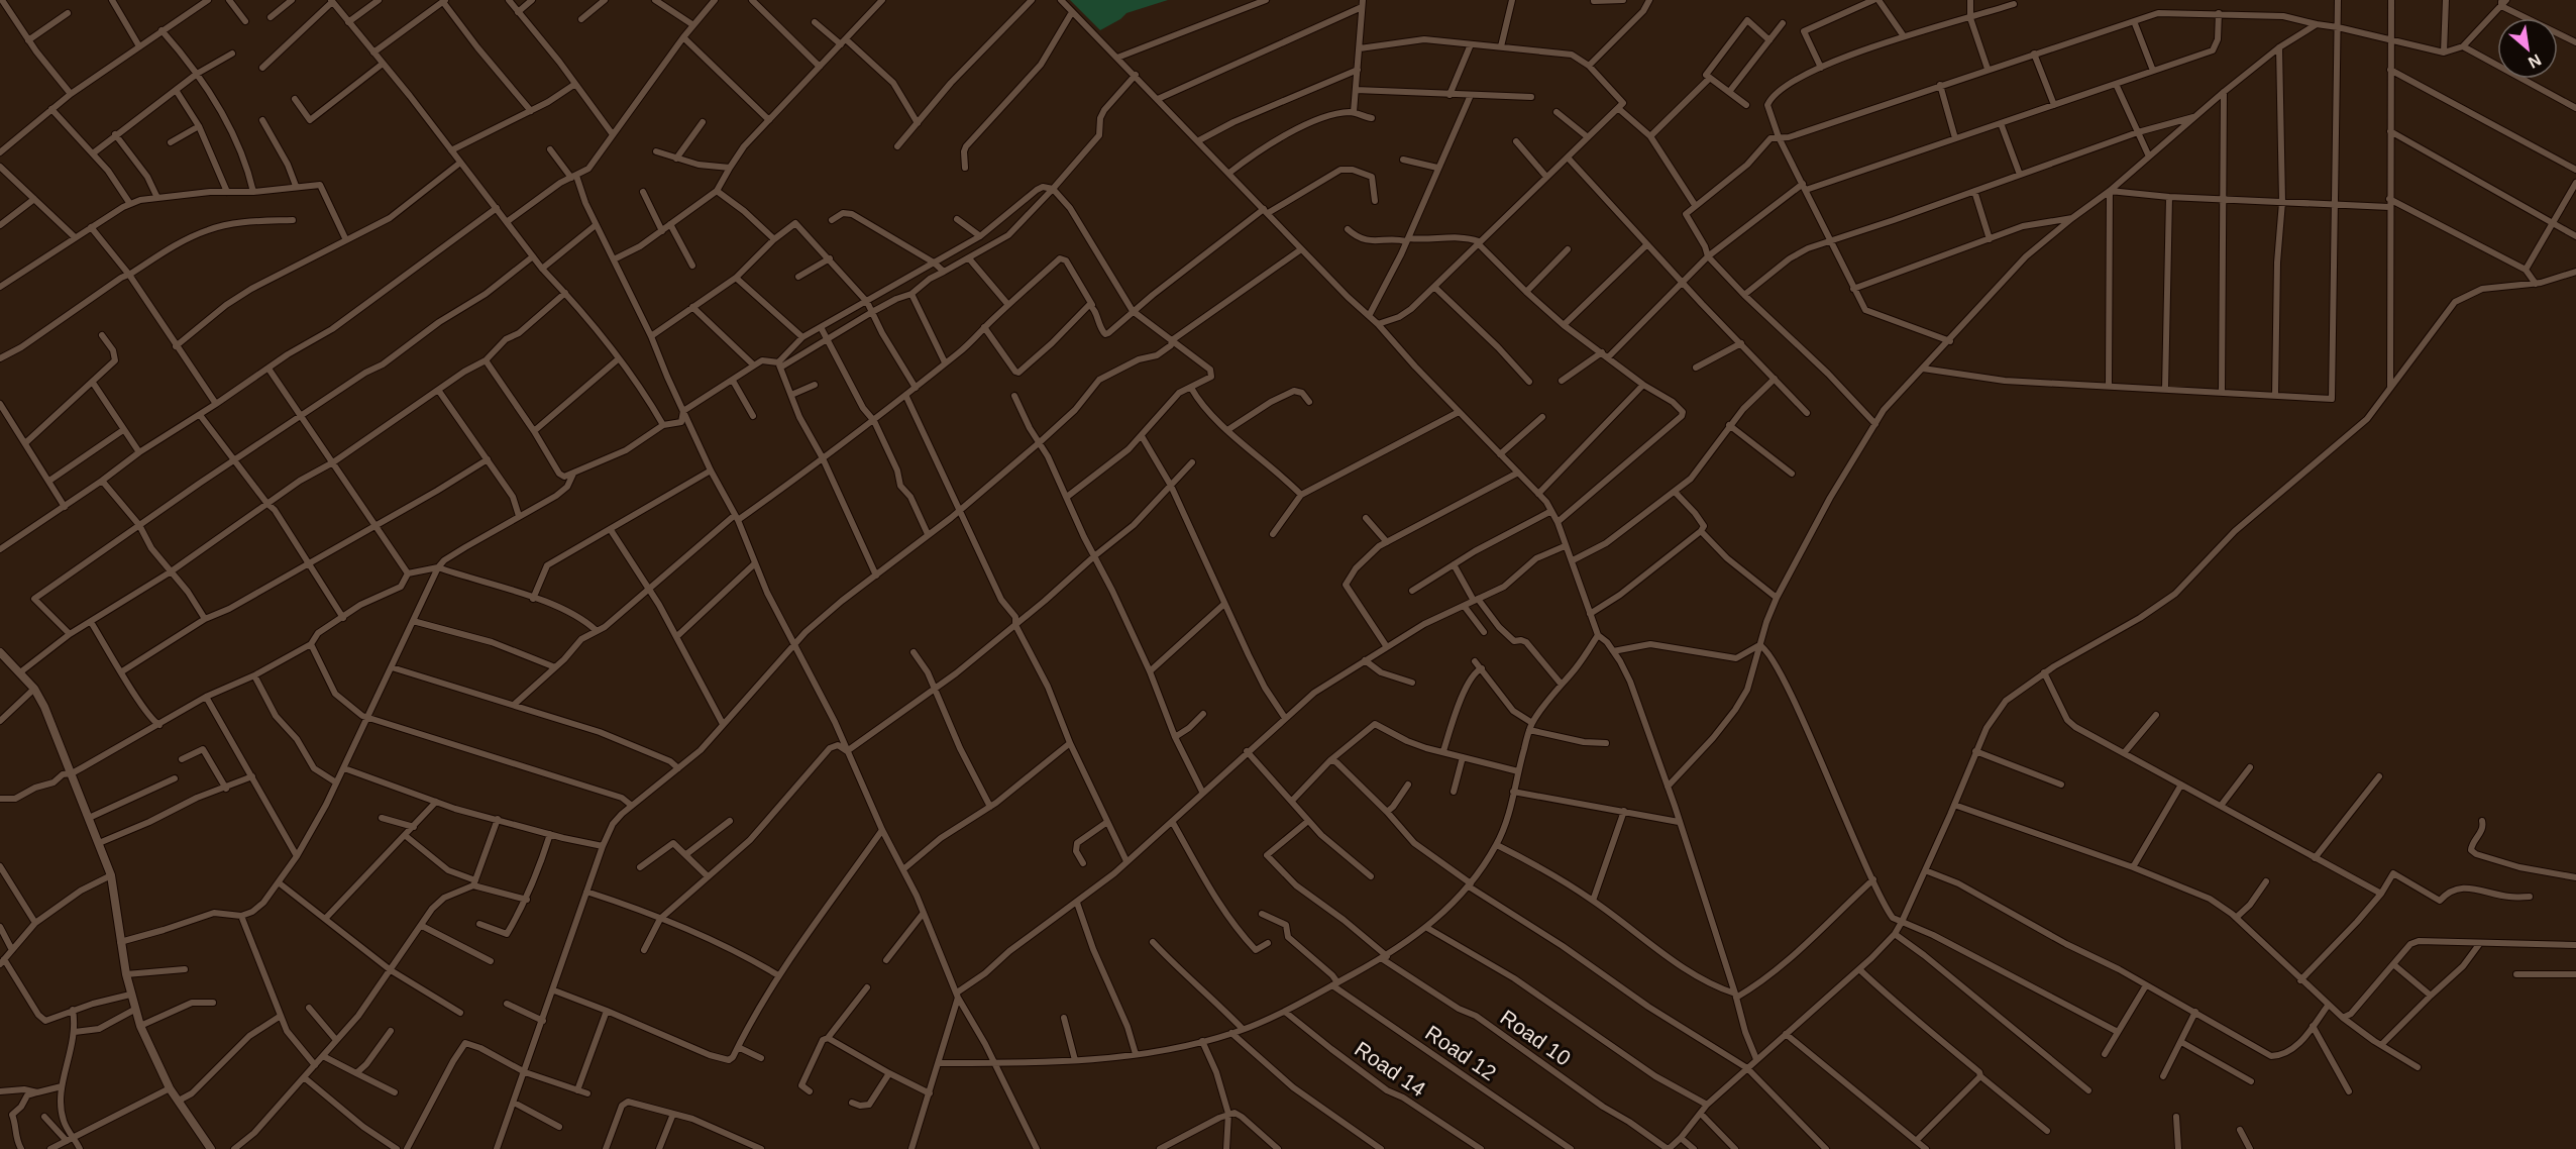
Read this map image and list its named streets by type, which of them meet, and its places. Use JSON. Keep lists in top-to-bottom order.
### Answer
{
  "streets": {
    "street": ["Road 10", "Road 12", "Road 14"]
  },
  "north": "bottom right"
}
